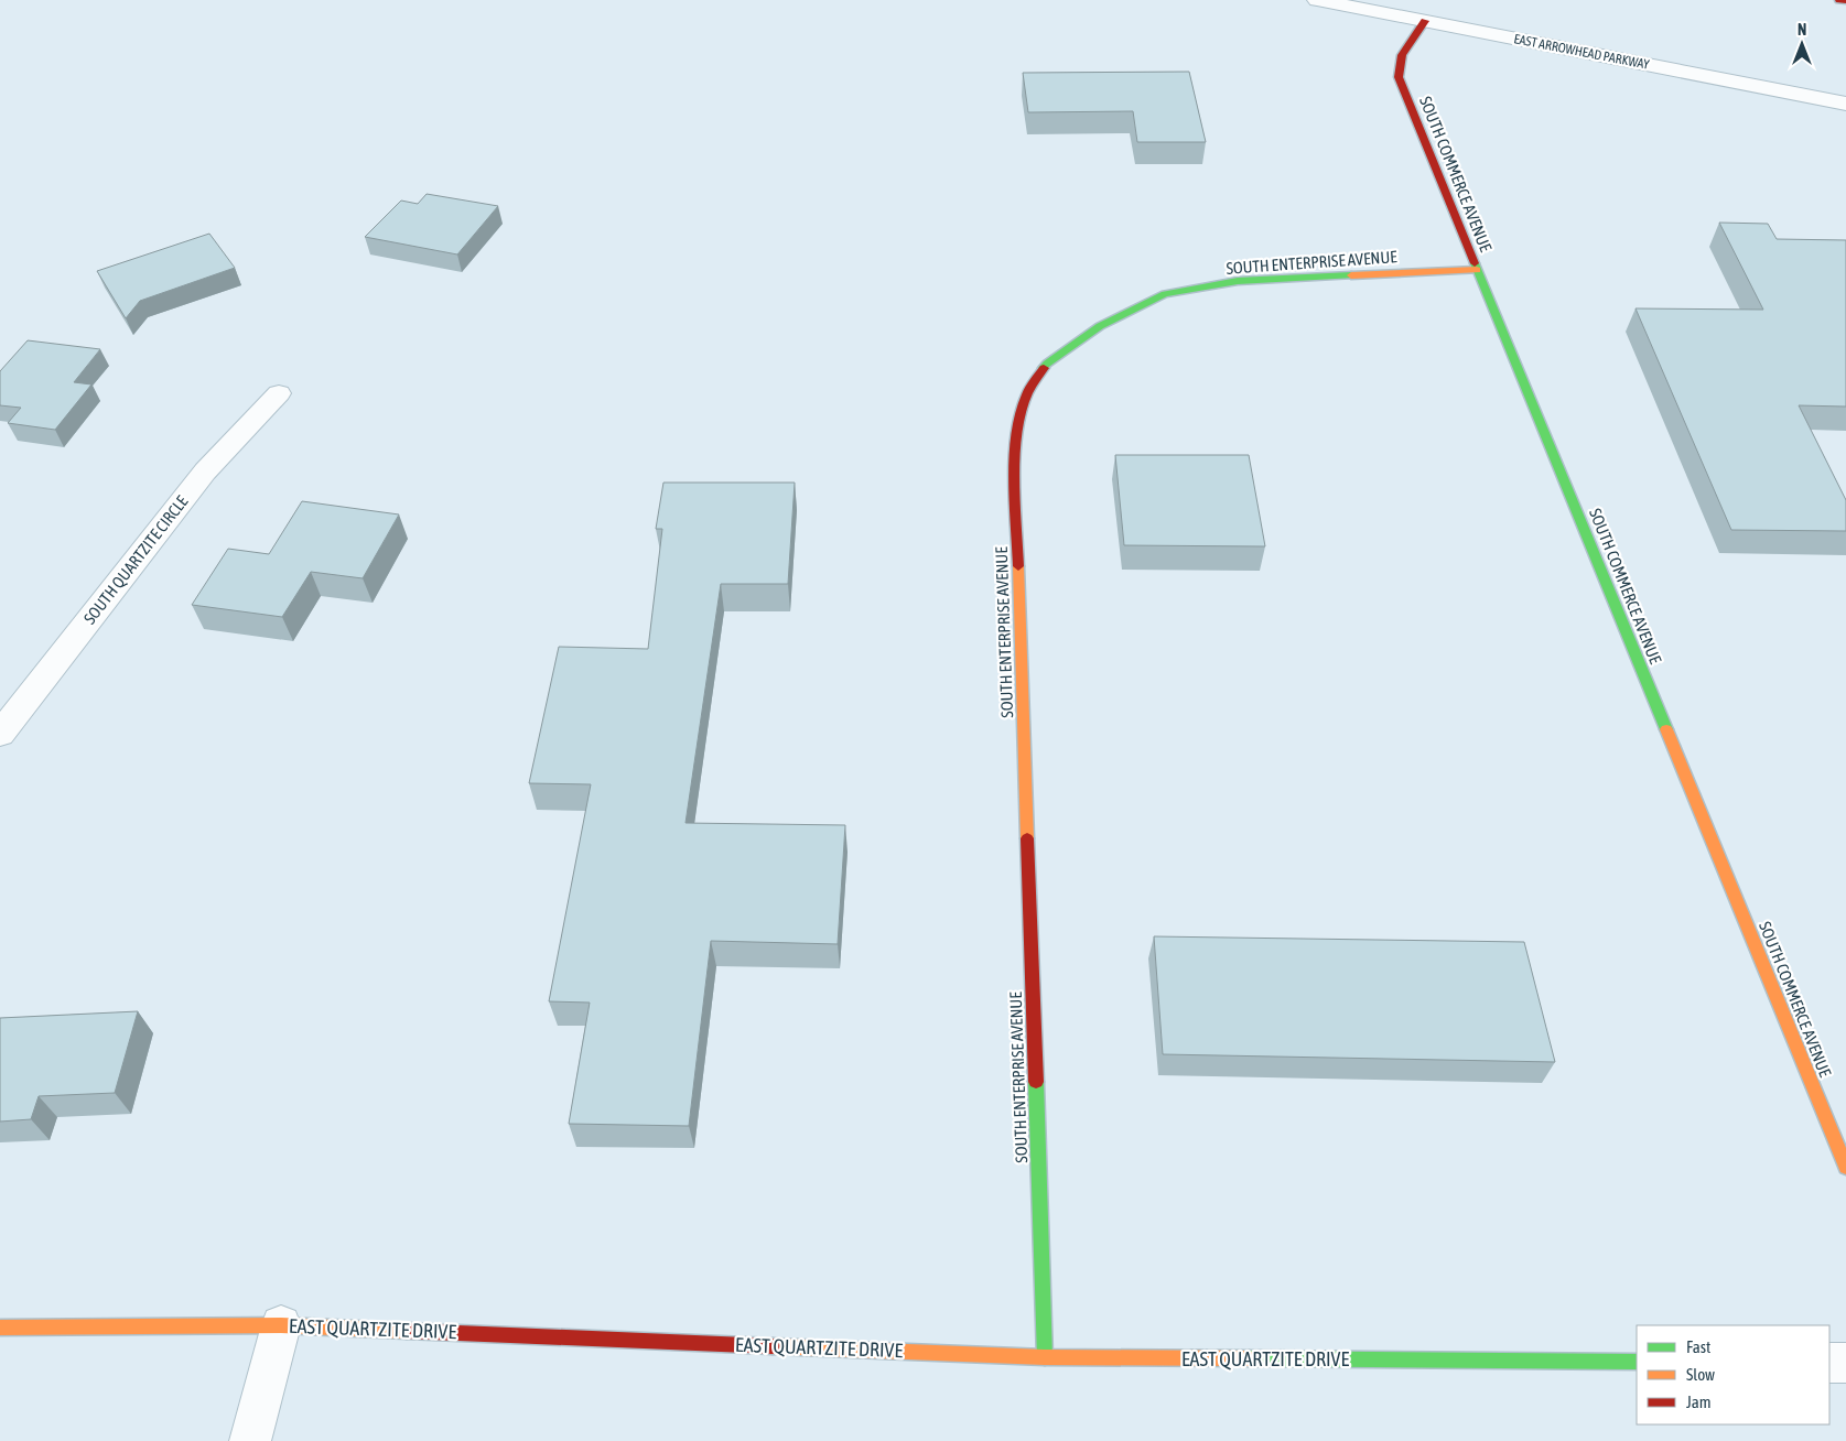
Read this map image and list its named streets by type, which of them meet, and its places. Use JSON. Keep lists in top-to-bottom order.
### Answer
{
  "streets": {
    "street": [
      "EAST ARROWHEAD PARKWAY",
      "SOUTH COMMERCE AVENUE",
      "SOUTH ENTERPRISE AVENUE",
      "SOUTH QUARTZITE CIRCLE",
      "EAST QUARTZITE DRIVE"
    ]
  },
  "crossings": [
    ["EAST ARROWHEAD PARKWAY", "SOUTH COMMERCE AVENUE"],
    ["SOUTH COMMERCE AVENUE", "SOUTH ENTERPRISE AVENUE"],
    ["SOUTH ENTERPRISE AVENUE", "EAST QUARTZITE DRIVE"]
  ],
  "legend": ["Fast", "Slow", "Jam"],
  "north": "top"
}
